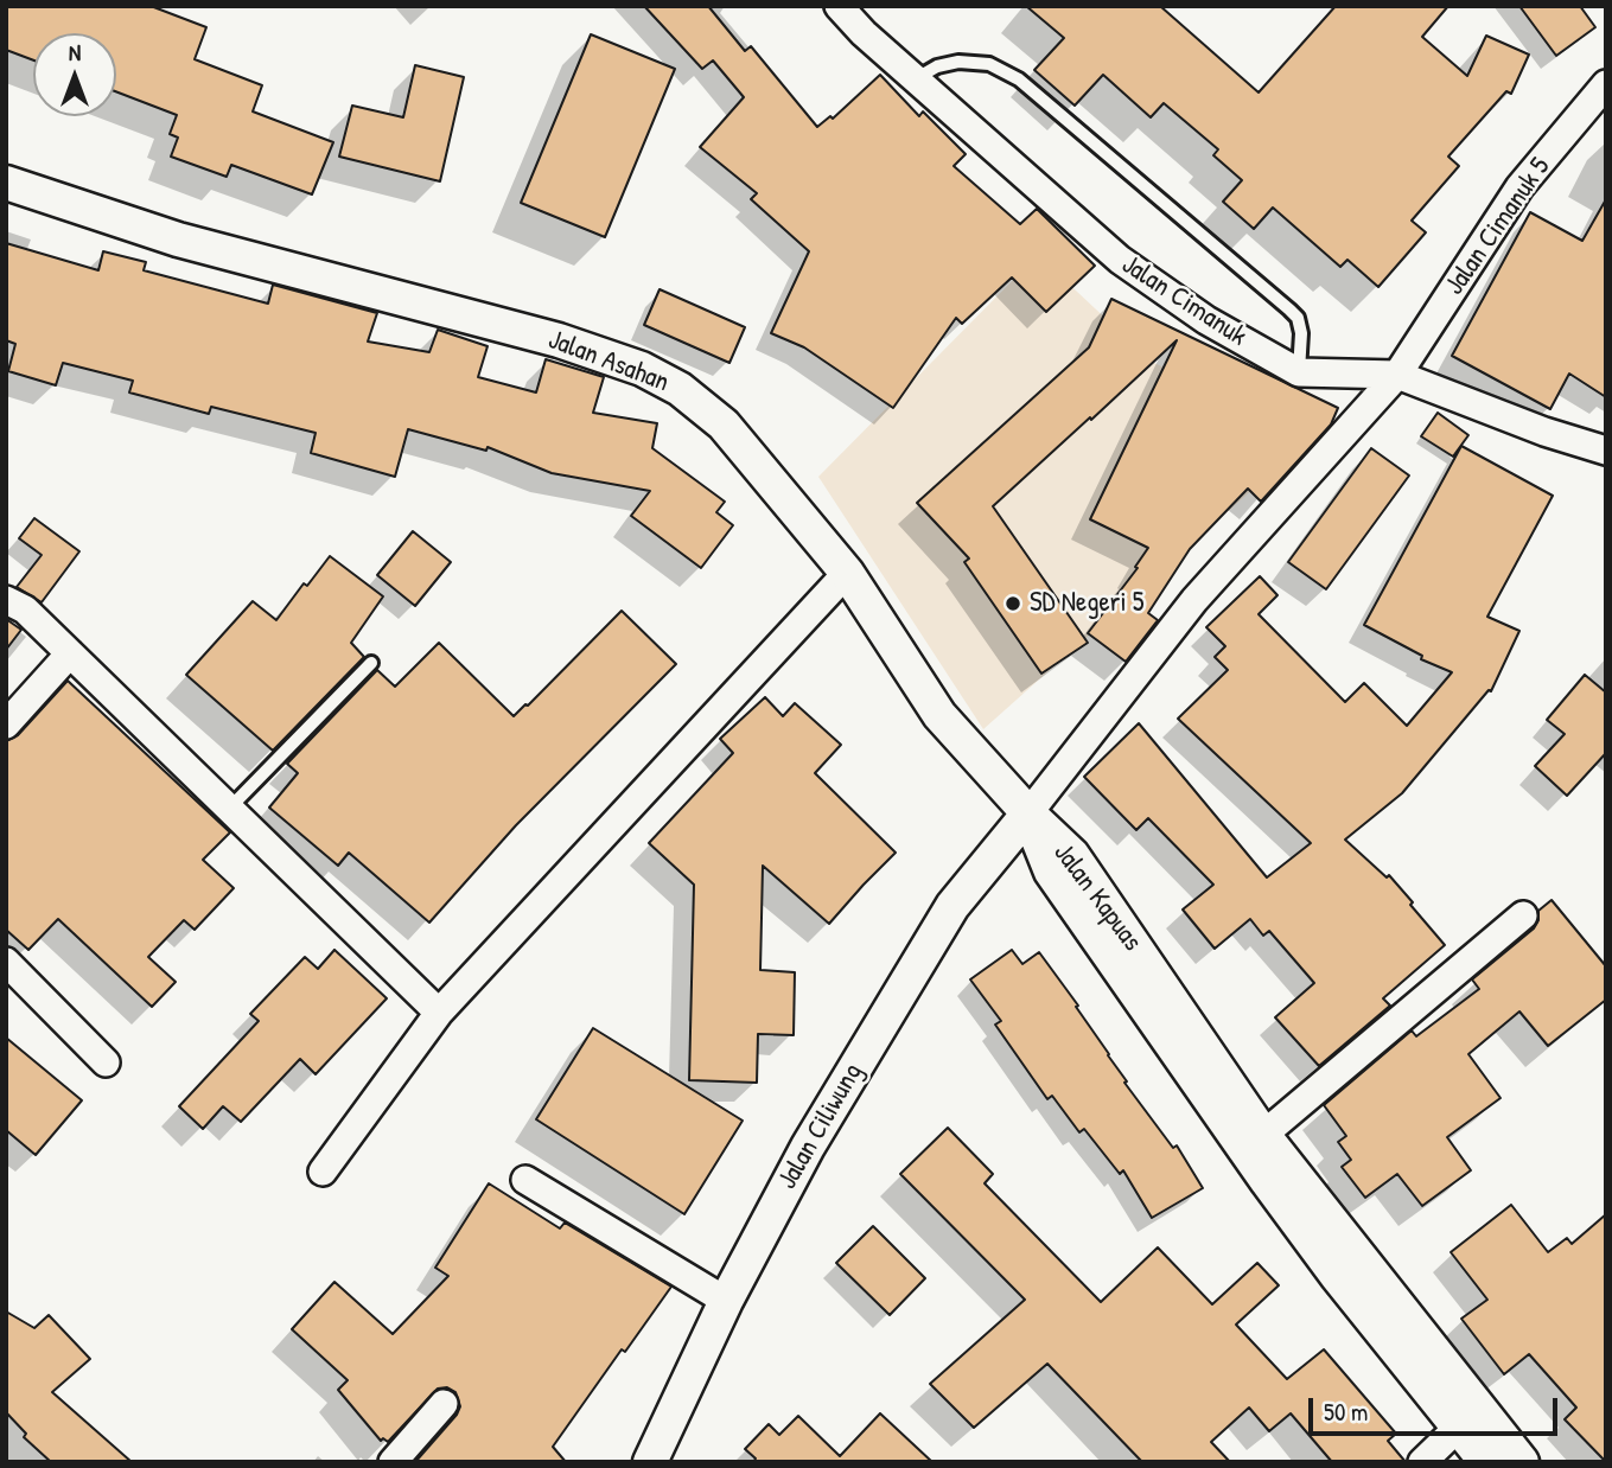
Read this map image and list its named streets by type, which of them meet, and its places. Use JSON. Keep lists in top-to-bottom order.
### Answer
{
  "streets": {
    "street": [
      "Jalan Cimanuk 5",
      "Jalan Cimanuk",
      "Jalan Asahan",
      "Jalan Kapuas",
      "Jalan Ciliwung"
    ]
  },
  "crossings": [
    ["Jalan Cimanuk 5", "Jalan Cimanuk"],
    ["Jalan Cimanuk 5", "Jalan Asahan"],
    ["Jalan Cimanuk 5", "Jalan Kapuas"],
    ["Jalan Cimanuk 5", "Jalan Ciliwung"],
    ["Jalan Asahan", "Jalan Kapuas"],
    ["Jalan Asahan", "Jalan Ciliwung"],
    ["Jalan Kapuas", "Jalan Ciliwung"]
  ],
  "places": ["SD Negeri 5"],
  "scale_bar": "50 m",
  "north": "top"
}
